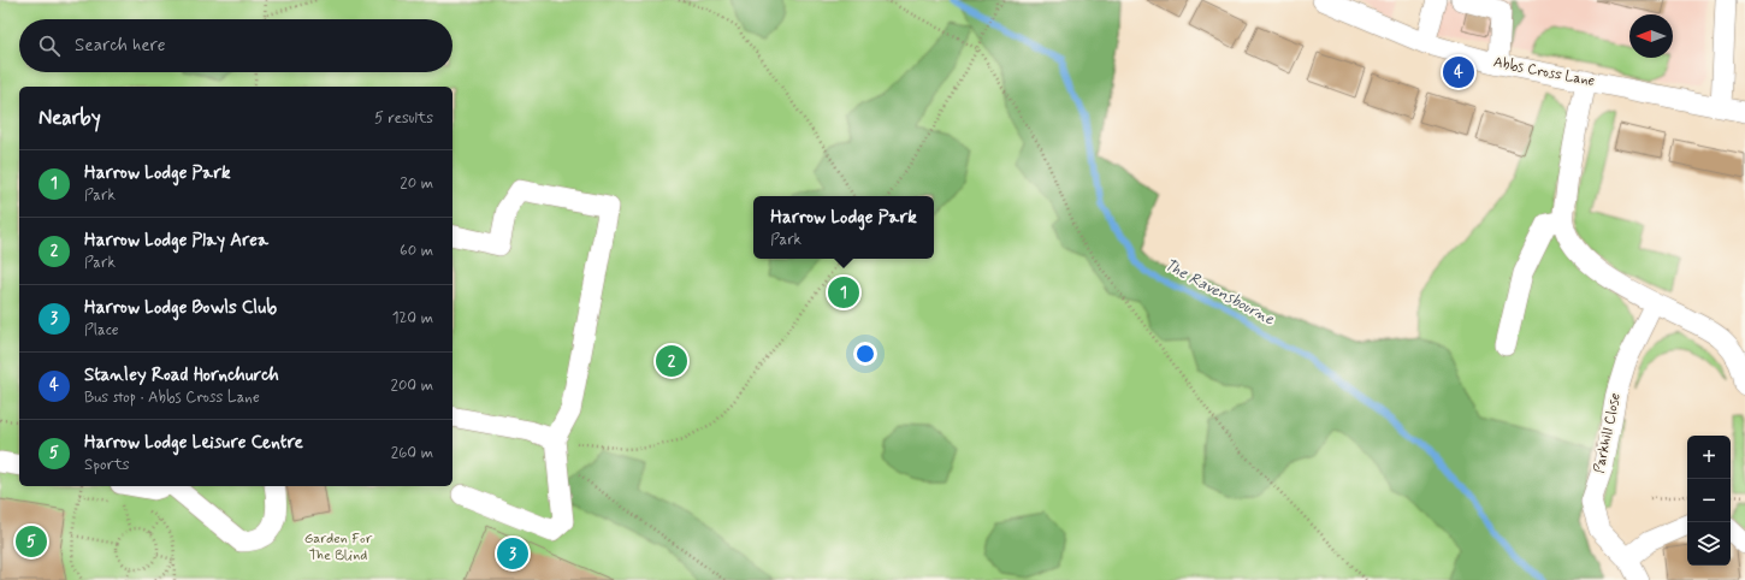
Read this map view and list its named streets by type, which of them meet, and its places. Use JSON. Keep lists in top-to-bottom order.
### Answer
{
  "streets": {
    "street": ["Abbs Cross Lane", "Parkhill Close"]
  },
  "water": ["The Ravensbourne"],
  "parks": ["Garden For The Blind"],
  "north": "left",
  "page": {
    "search": "Search here",
    "pins": [
      "4",
      "1",
      "2",
      "5",
      "3"
    ],
    "heading": ["Nearby", "5 results"],
    "list": [
      {
        "mark": "1",
        "name": "Harrow Lodge Park",
        "note": "Park",
        "value": "20 m"
      },
      {
        "mark": "2",
        "name": "Harrow Lodge Play Area",
        "note": "Park",
        "value": "60 m"
      },
      {
        "mark": "3",
        "name": "Harrow Lodge Bowls Club",
        "note": "Place",
        "value": "120 m"
      },
      {
        "mark": "4",
        "name": "Stanley Road Hornchurch",
        "note": "Bus stop · Abbs Cross Lane",
        "value": "200 m"
      },
      {
        "mark": "5",
        "name": "Harrow Lodge Leisure Centre",
        "note": "Sports",
        "value": "260 m"
      }
    ],
    "popup": ["Harrow Lodge Park", "Park"],
    "map_buttons": ["+", "−"]
  }
}
